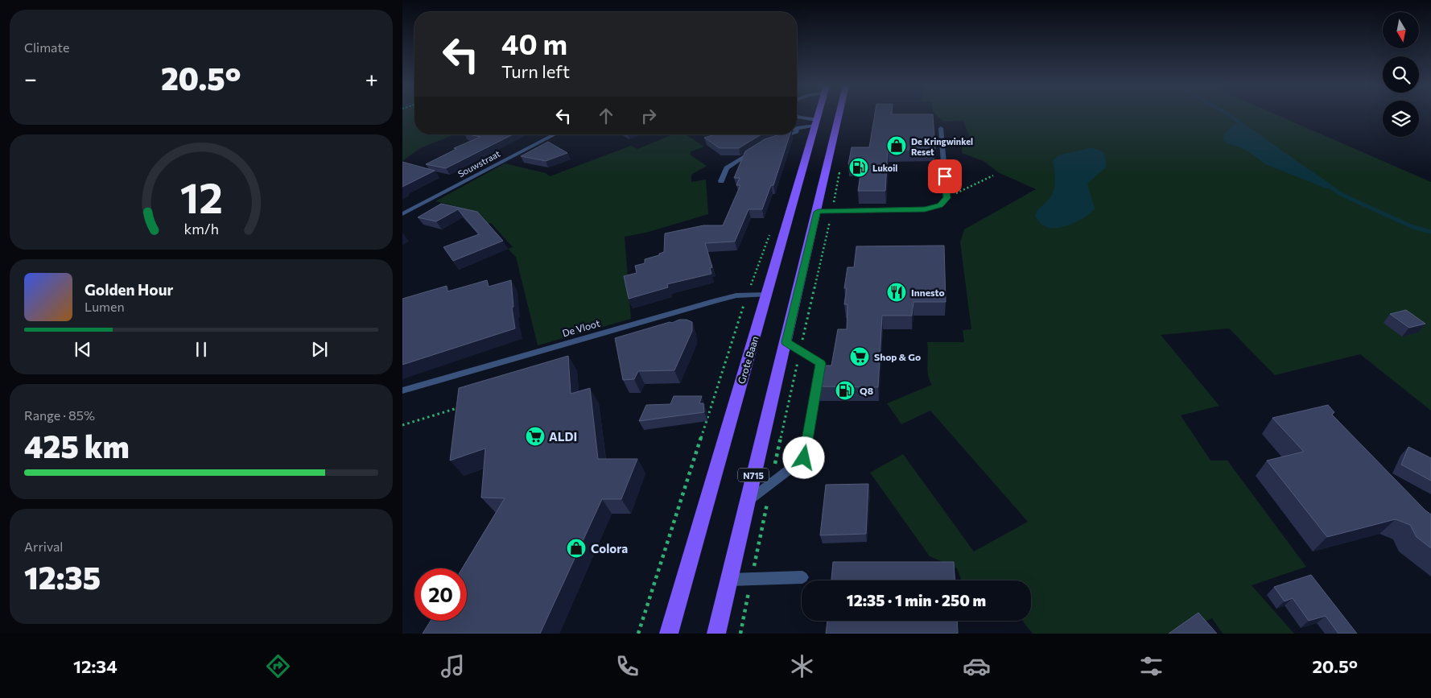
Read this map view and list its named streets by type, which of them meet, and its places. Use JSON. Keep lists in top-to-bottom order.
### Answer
{
  "streets": {
    "main road": ["Grote Baan", "N715"],
    "street": ["Souwstraat", "De Vloot"]
  },
  "crossings": [
    ["De Vloot", "Grote Baan"]
  ],
  "places": {
    "shop": ["De Kringwinkel Reset", "Colora"],
    "fuel station": ["Lukoil", "Q8"],
    "restaurant": ["Innesto"],
    "supermarket": ["Shop & Go", "ALDI"]
  },
  "north": "bottom",
  "page": {
    "tile": [
      "Climate",
      ["Range · 85%", "425 km"],
      ["Arrival", "12:35"]
    ],
    "turn": ["40 m", "Turn left"],
    "heat": ["−", "20.5°", "+"],
    "song": ["Golden Hour", "Lumen"],
    "limit": "20",
    "trip": "12:35 · 1 min · 250 m",
    "tabs": ["12:34", "20.5°"],
    "gauge": ["12", "km/h"]
  }
}
